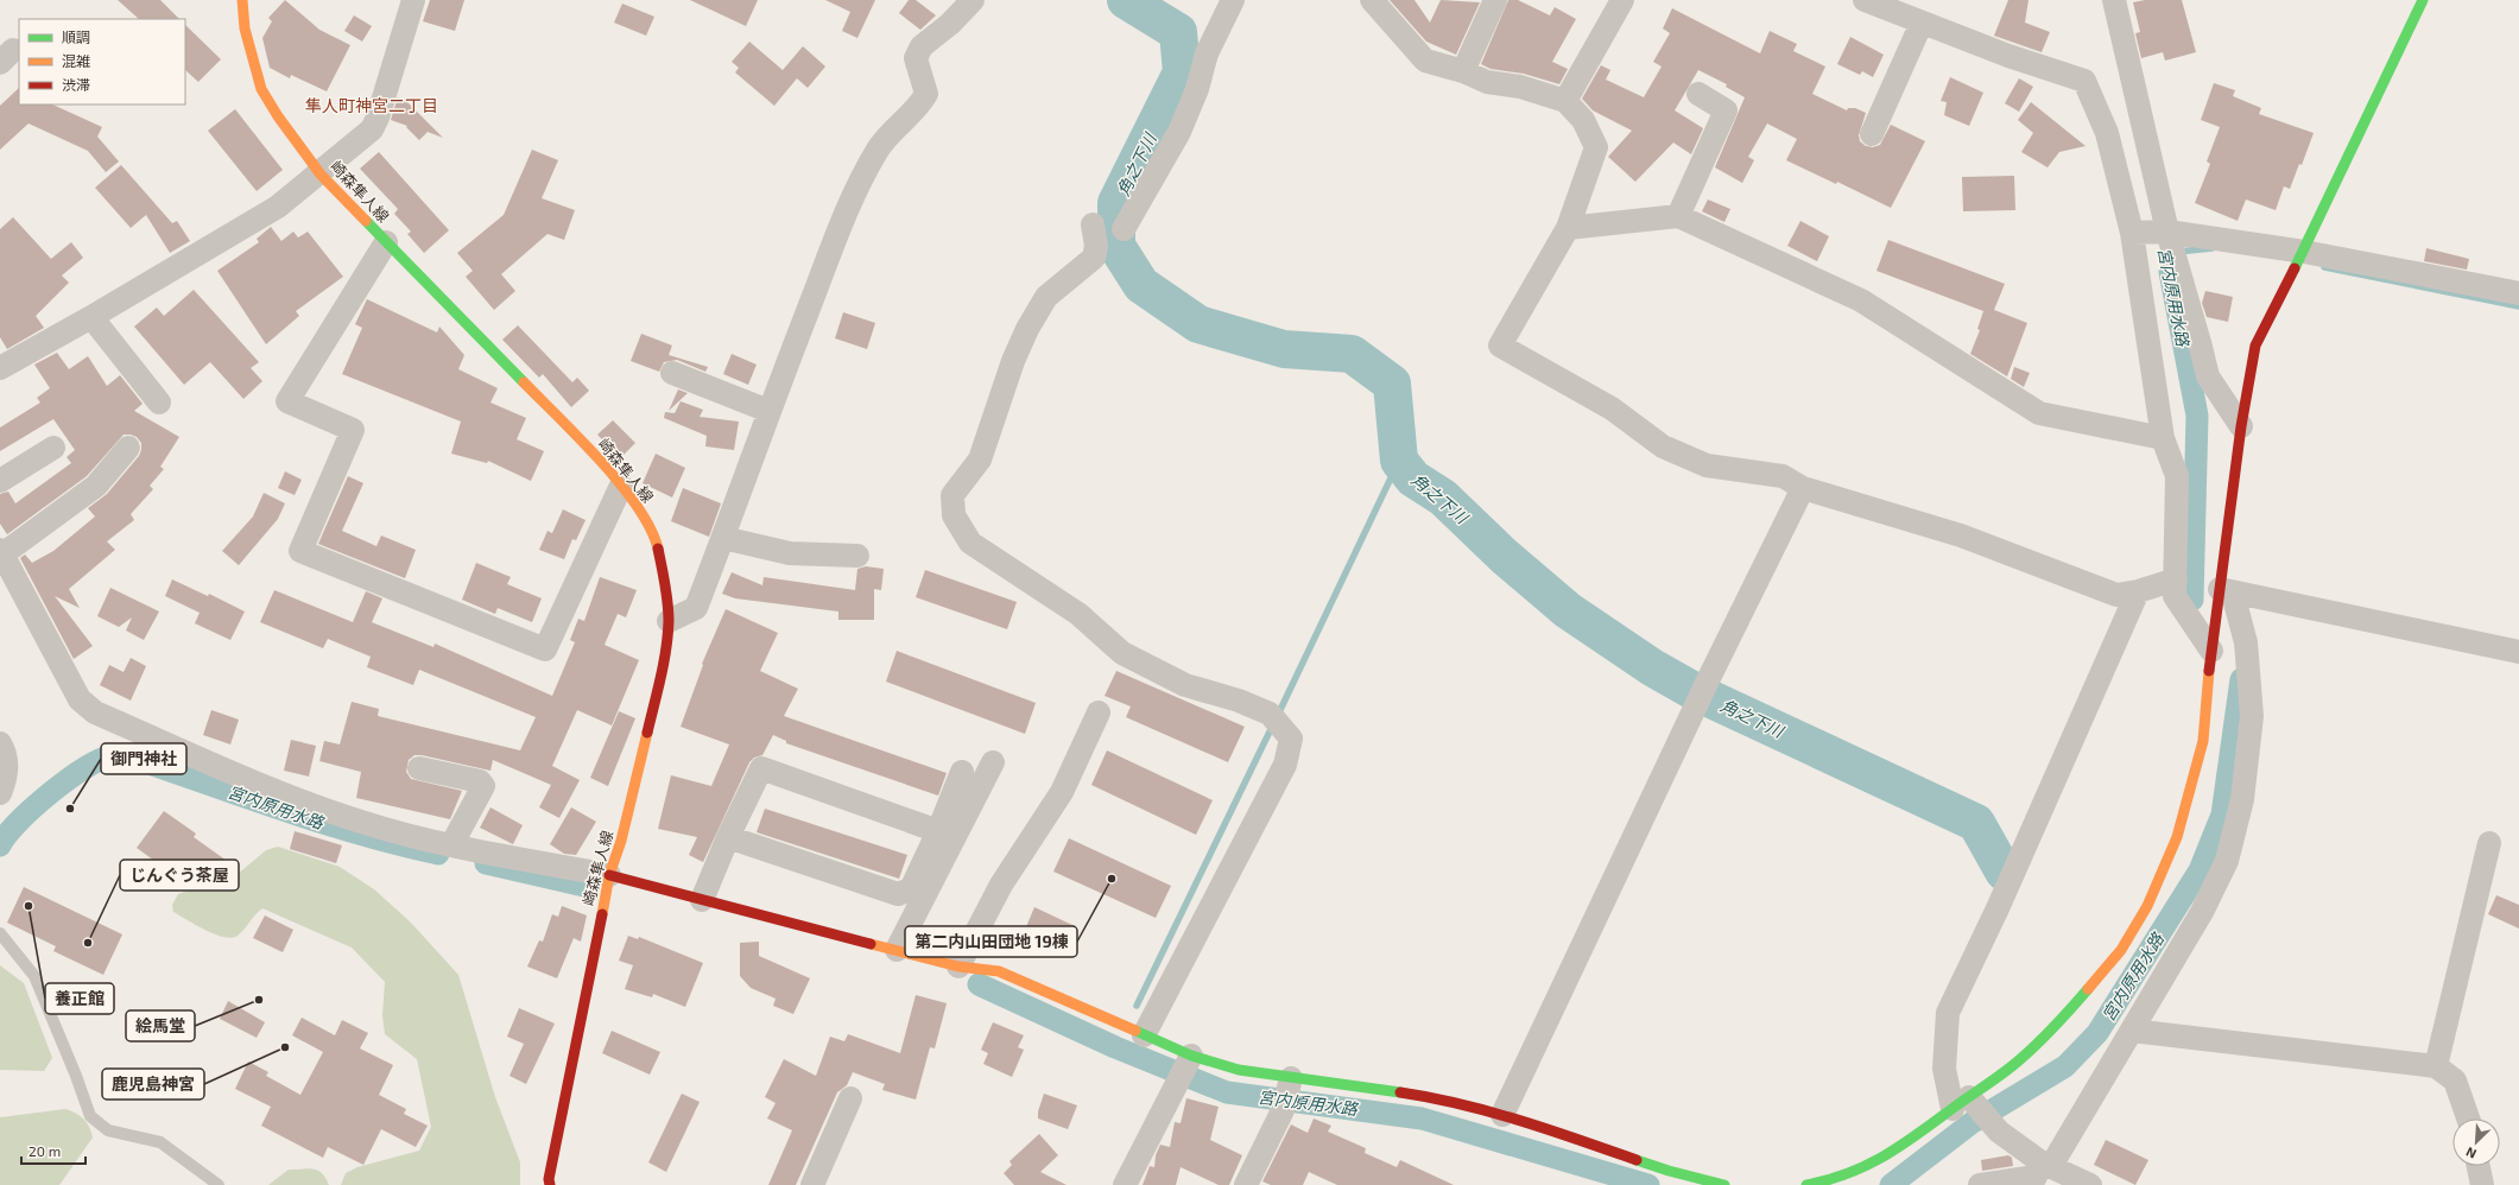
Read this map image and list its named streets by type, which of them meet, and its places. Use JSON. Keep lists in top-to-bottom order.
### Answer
{
  "streets": {
    "street": ["崎森隼人線"]
  },
  "districts": ["隼人町神宮二丁目"],
  "water": ["角之下川", "宮内原用水路"],
  "places": [
    "御門神社",
    "第二内山田団地 19棟",
    "養正館",
    "じんぐう茶屋",
    "絵馬堂",
    "鹿児島神宮"
  ],
  "legend": ["順調", "混雑", "渋滞"],
  "scale_bar": "20 m",
  "north": "bottom left"
}
